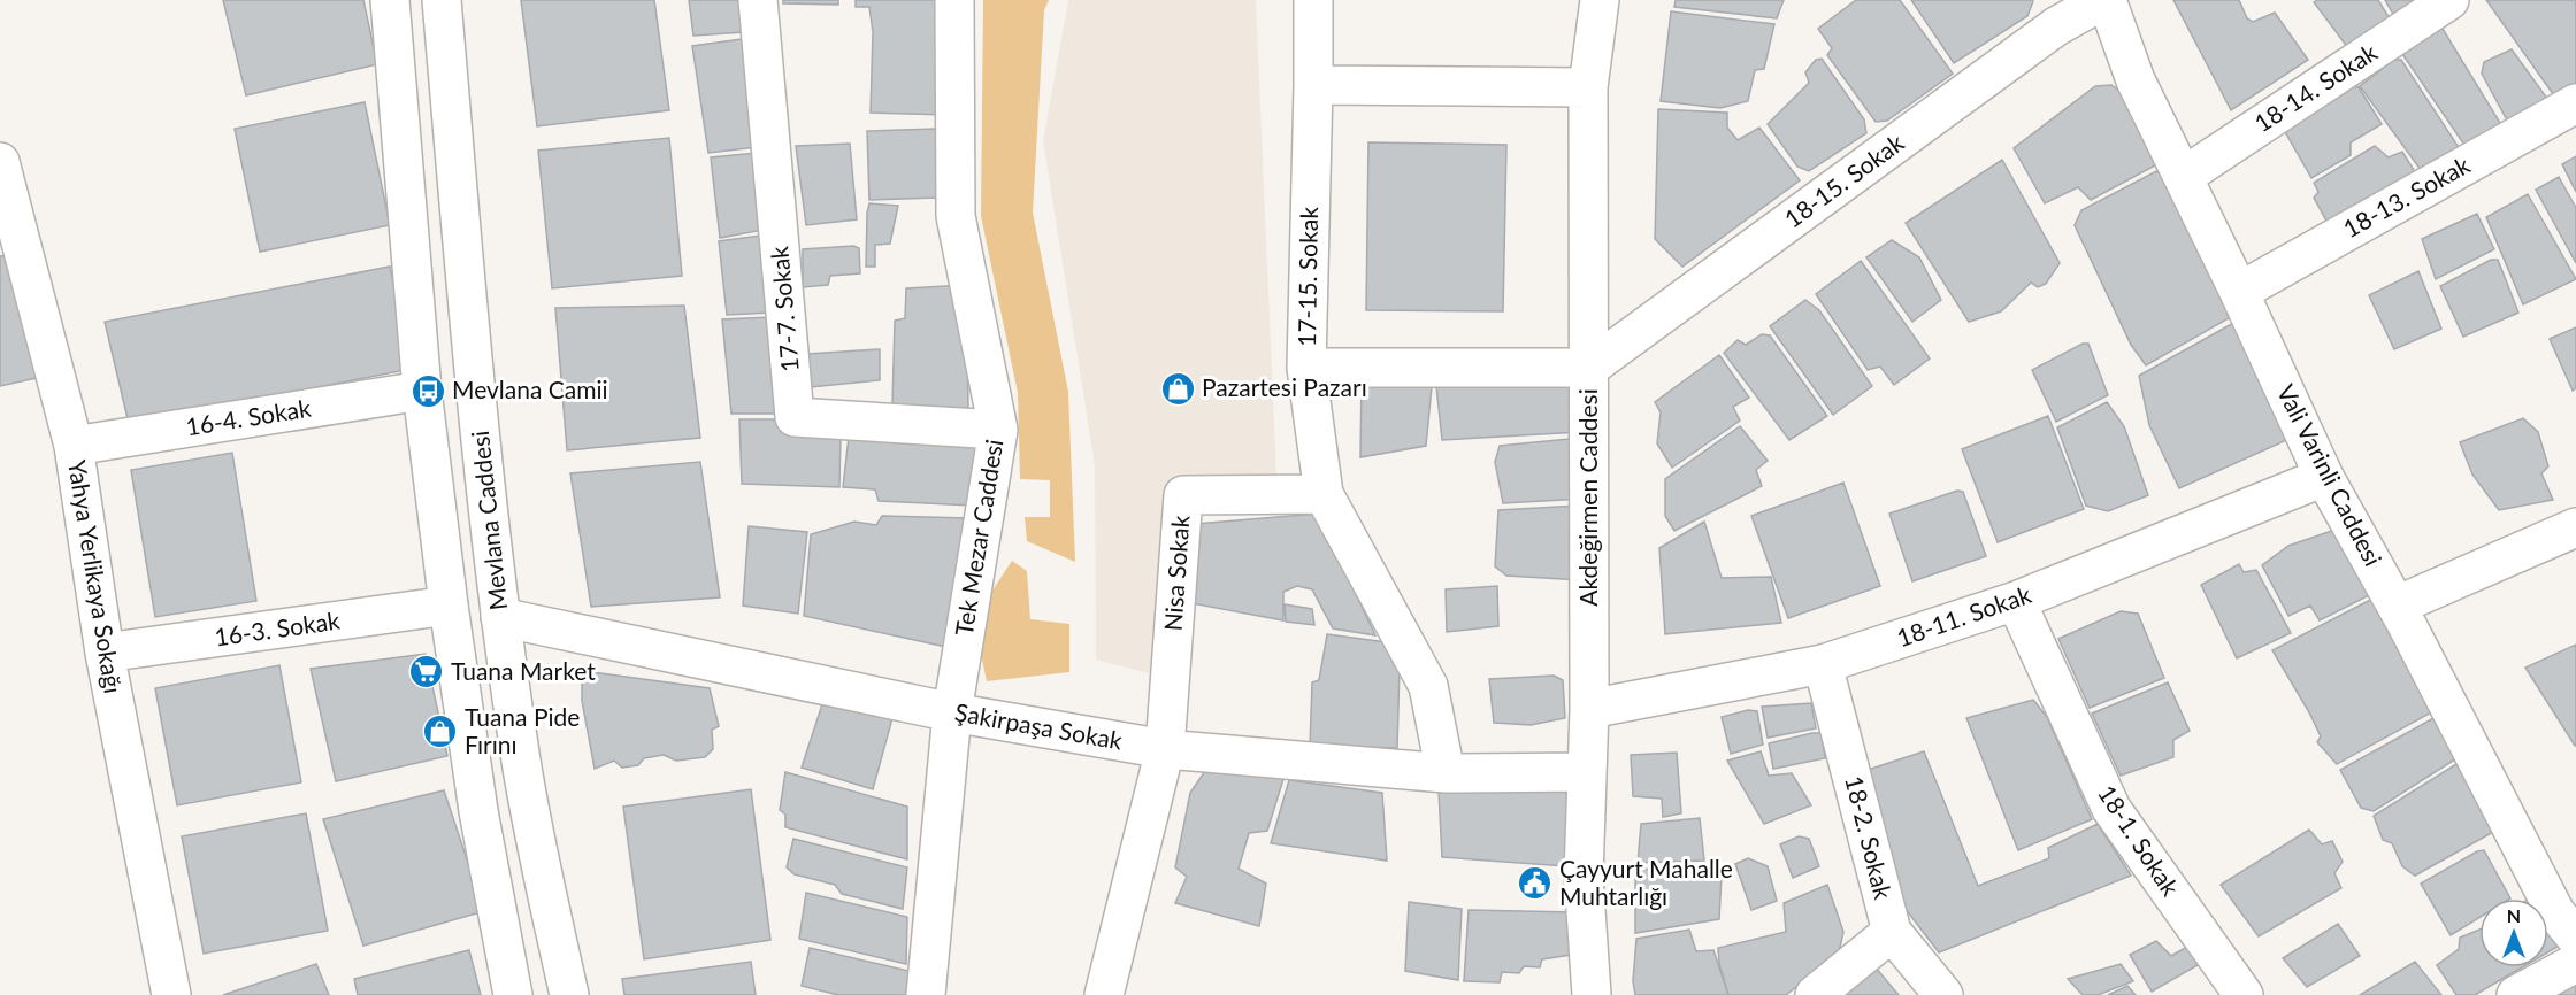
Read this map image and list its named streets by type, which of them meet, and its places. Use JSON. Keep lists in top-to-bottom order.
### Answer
{
  "streets": {
    "street": [
      "18-14. Sokak",
      "18-15. Sokak",
      "18-13. Sokak",
      "17-15. Sokak",
      "17-7. Sokak",
      "16-4. Sokak",
      "Vali Varinli Caddesi",
      "Akdeğirmen Caddesi",
      "Mevlana Caddesi",
      "Tek Mezar Caddesi",
      "Nisa Sokak",
      "Yahya Yerlikaya Sokağı",
      "18-11. Sokak",
      "16-3. Sokak",
      "Şakirpaşa Sokak",
      "18-2. Sokak",
      "18-1. Sokak"
    ]
  },
  "crossings": [
    ["18-14. Sokak", "Vali Varinli Caddesi"],
    ["18-15. Sokak", "Vali Varinli Caddesi"],
    ["18-15. Sokak", "Akdeğirmen Caddesi"],
    ["18-13. Sokak", "Vali Varinli Caddesi"],
    ["17-15. Sokak", "Nisa Sokak"],
    ["17-15. Sokak", "Şakirpaşa Sokak"],
    ["17-7. Sokak", "Tek Mezar Caddesi"],
    ["16-4. Sokak", "Mevlana Caddesi"],
    ["16-4. Sokak", "Yahya Yerlikaya Sokağı"],
    ["Vali Varinli Caddesi", "18-11. Sokak"],
    ["Akdeğirmen Caddesi", "18-11. Sokak"],
    ["Akdeğirmen Caddesi", "Şakirpaşa Sokak"],
    ["Mevlana Caddesi", "16-3. Sokak"],
    ["Mevlana Caddesi", "Şakirpaşa Sokak"],
    ["Tek Mezar Caddesi", "Şakirpaşa Sokak"],
    ["Nisa Sokak", "Şakirpaşa Sokak"],
    ["Yahya Yerlikaya Sokağı", "16-3. Sokak"],
    ["18-11. Sokak", "18-2. Sokak"],
    ["18-11. Sokak", "18-1. Sokak"]
  ],
  "places": {
    "shop": ["Pazartesi Pazarı", "Tuana Pide Fırını"],
    "bus stop": ["Mevlana Camii"],
    "supermarket": ["Tuana Market"],
    "public building": ["Çayyurt Mahalle Muhtarlığı"]
  },
  "north": "top"
}
